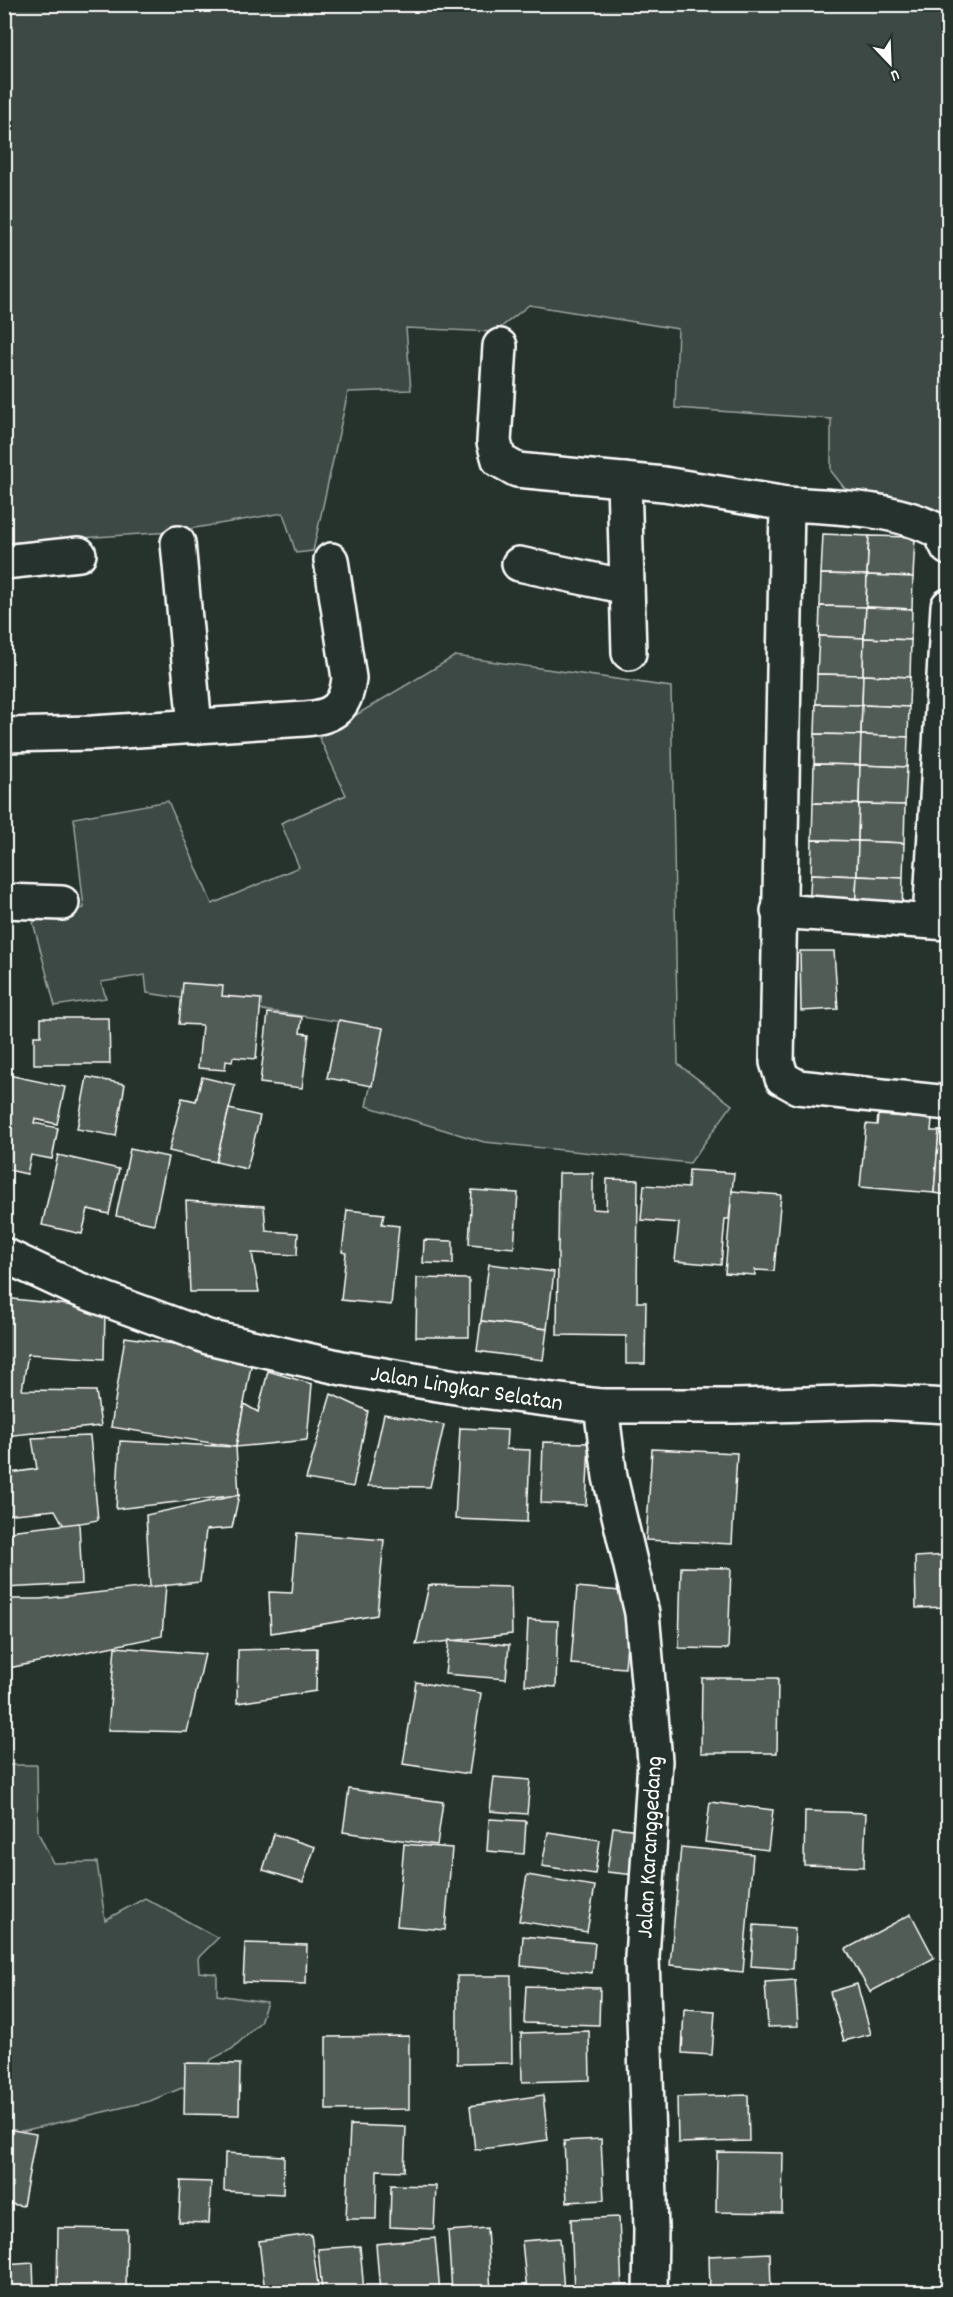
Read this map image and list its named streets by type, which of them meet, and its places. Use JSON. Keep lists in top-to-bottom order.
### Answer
{
  "streets": {
    "street": ["Jalan Lingkar Selatan", "Jalan Karanggedang"]
  },
  "crossings": [
    ["Jalan Lingkar Selatan", "Jalan Karanggedang"]
  ],
  "north": "bottom right"
}
